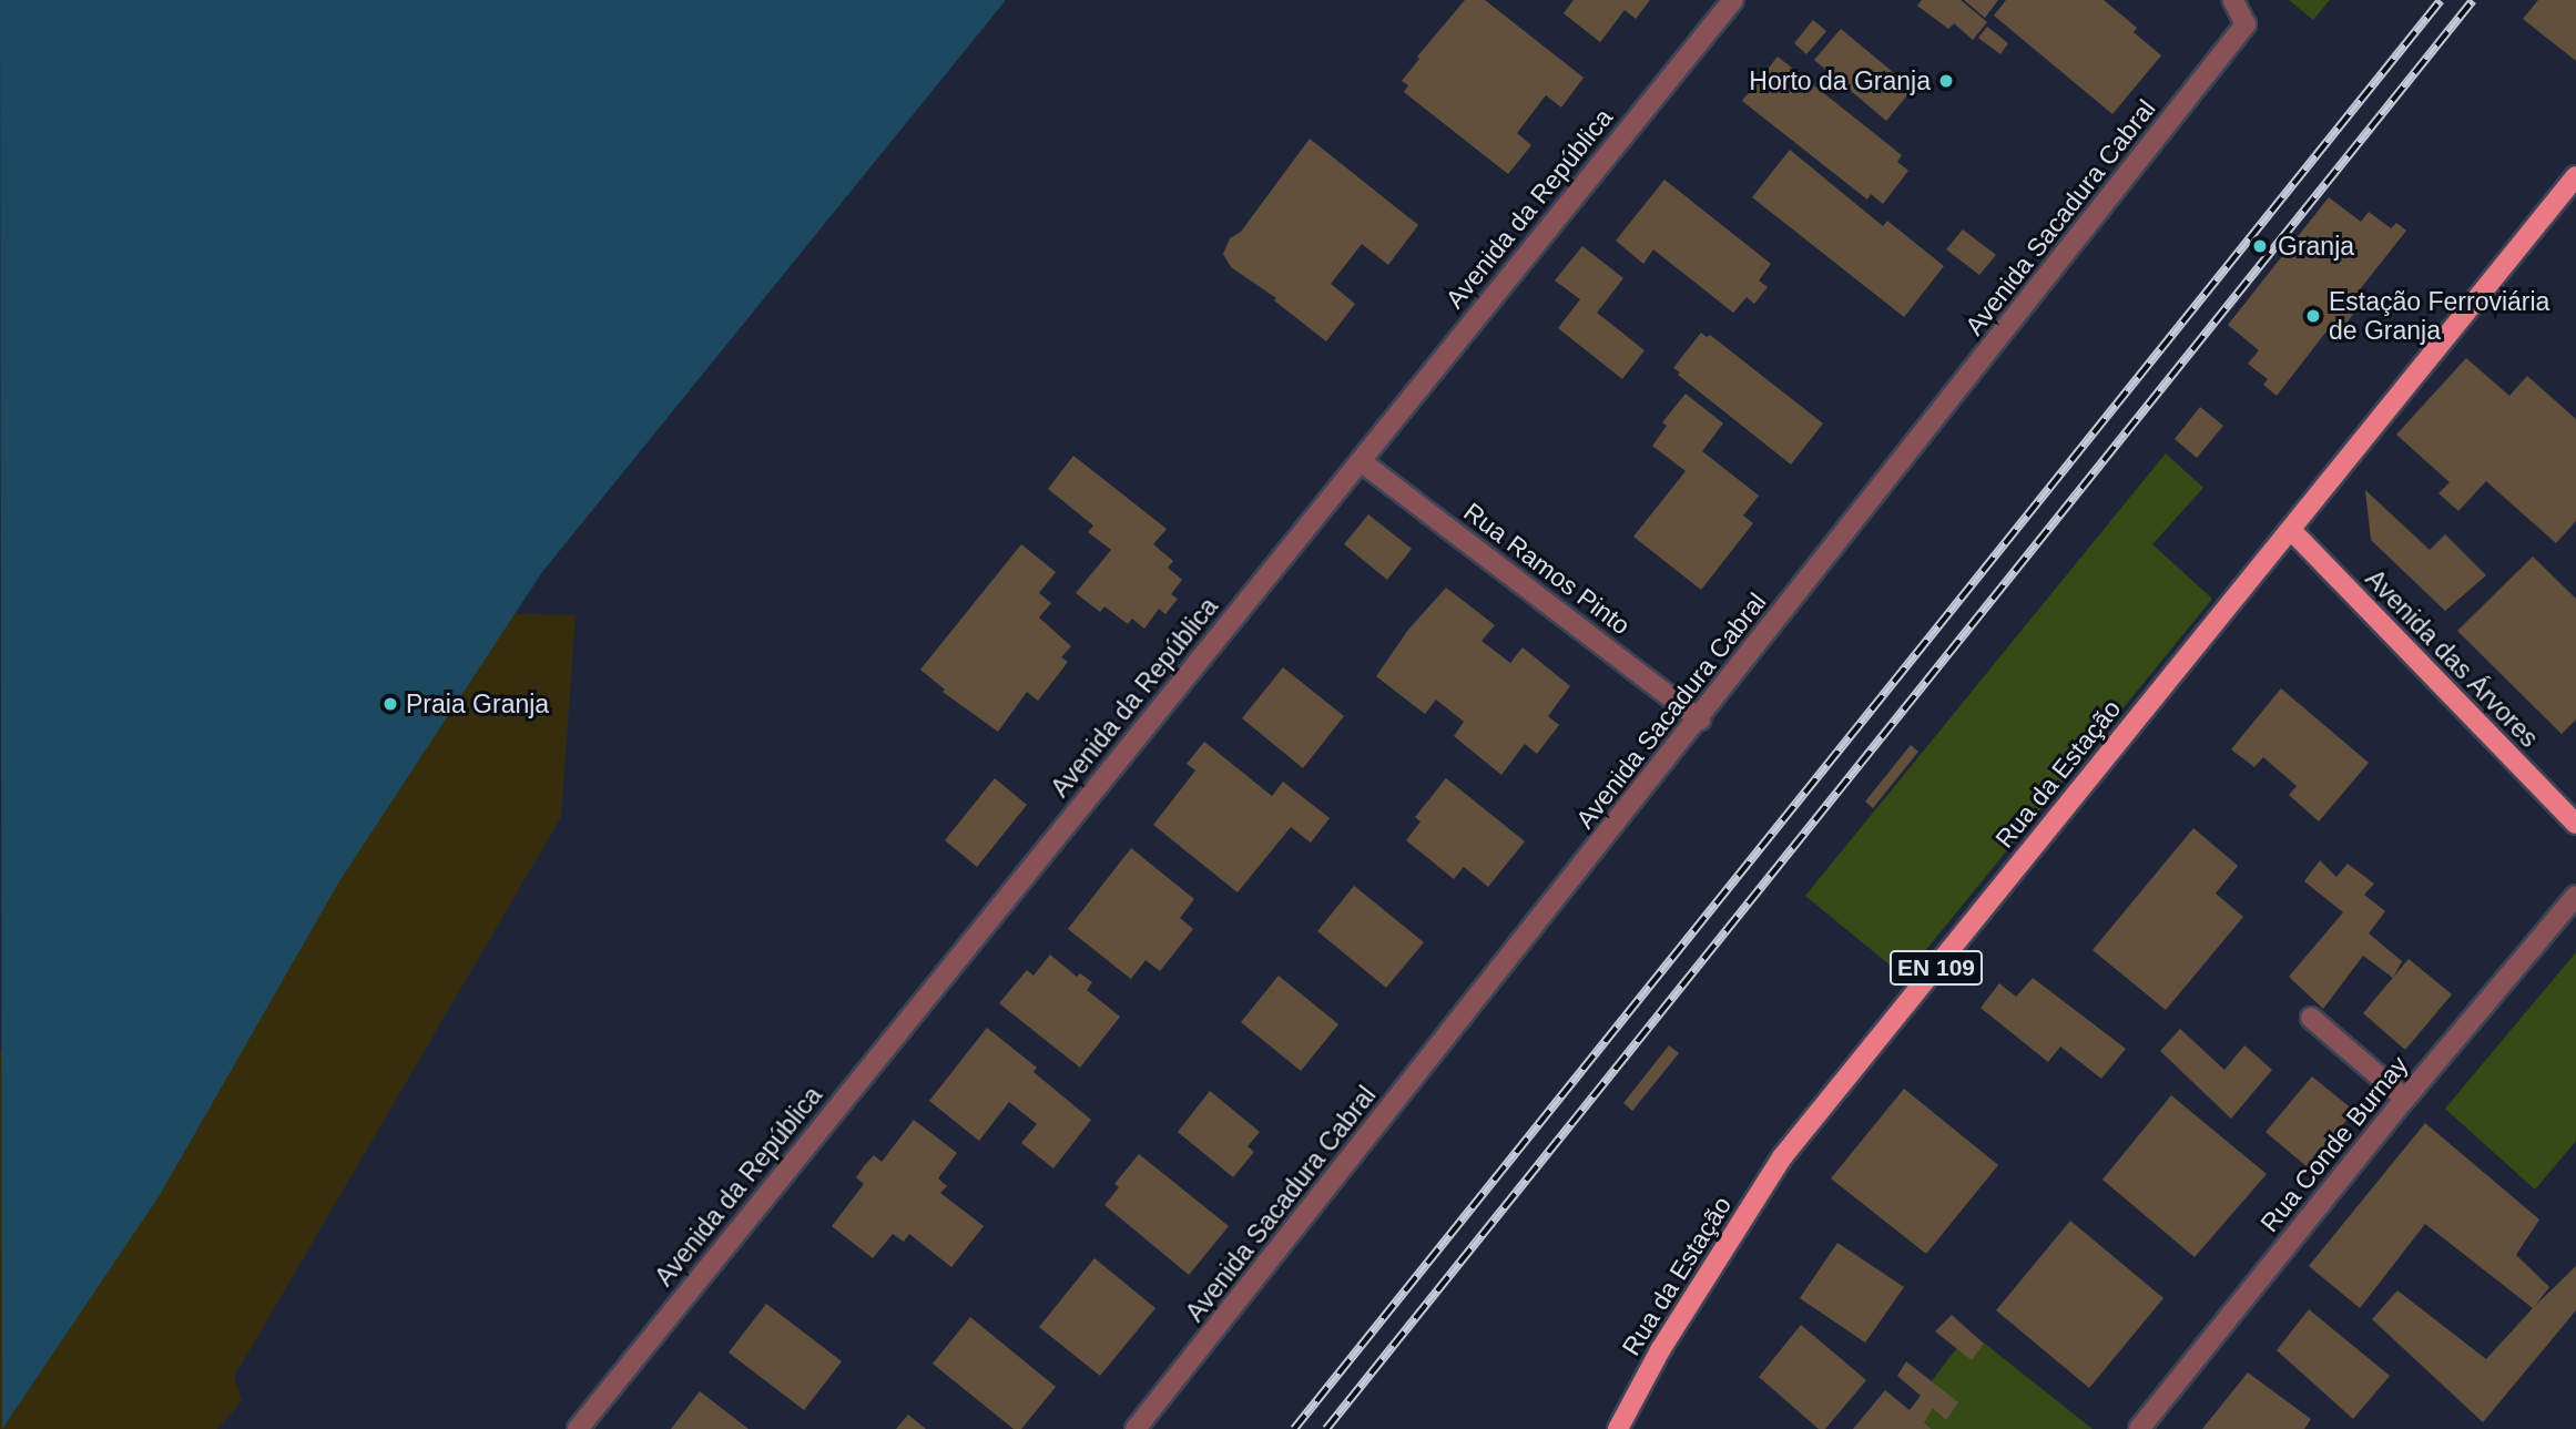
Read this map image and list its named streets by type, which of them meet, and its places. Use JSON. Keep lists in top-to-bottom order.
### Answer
{
  "streets": {
    "main road": ["Avenida das Árvores", "Rua da Estação", "EN 109"],
    "street": [
      "Avenida da República",
      "Avenida Sacadura Cabral",
      "Rua Ramos Pinto",
      "Rua Conde Burnay"
    ]
  },
  "crossings": [
    ["Avenida da República", "Rua Ramos Pinto"],
    ["Avenida Sacadura Cabral", "Rua Ramos Pinto"],
    ["Avenida das Árvores", "Rua da Estação"]
  ],
  "places": [
    "Horto da Granja",
    "Granja",
    "Estação Ferroviária de Granja",
    "Praia Granja"
  ]
}
